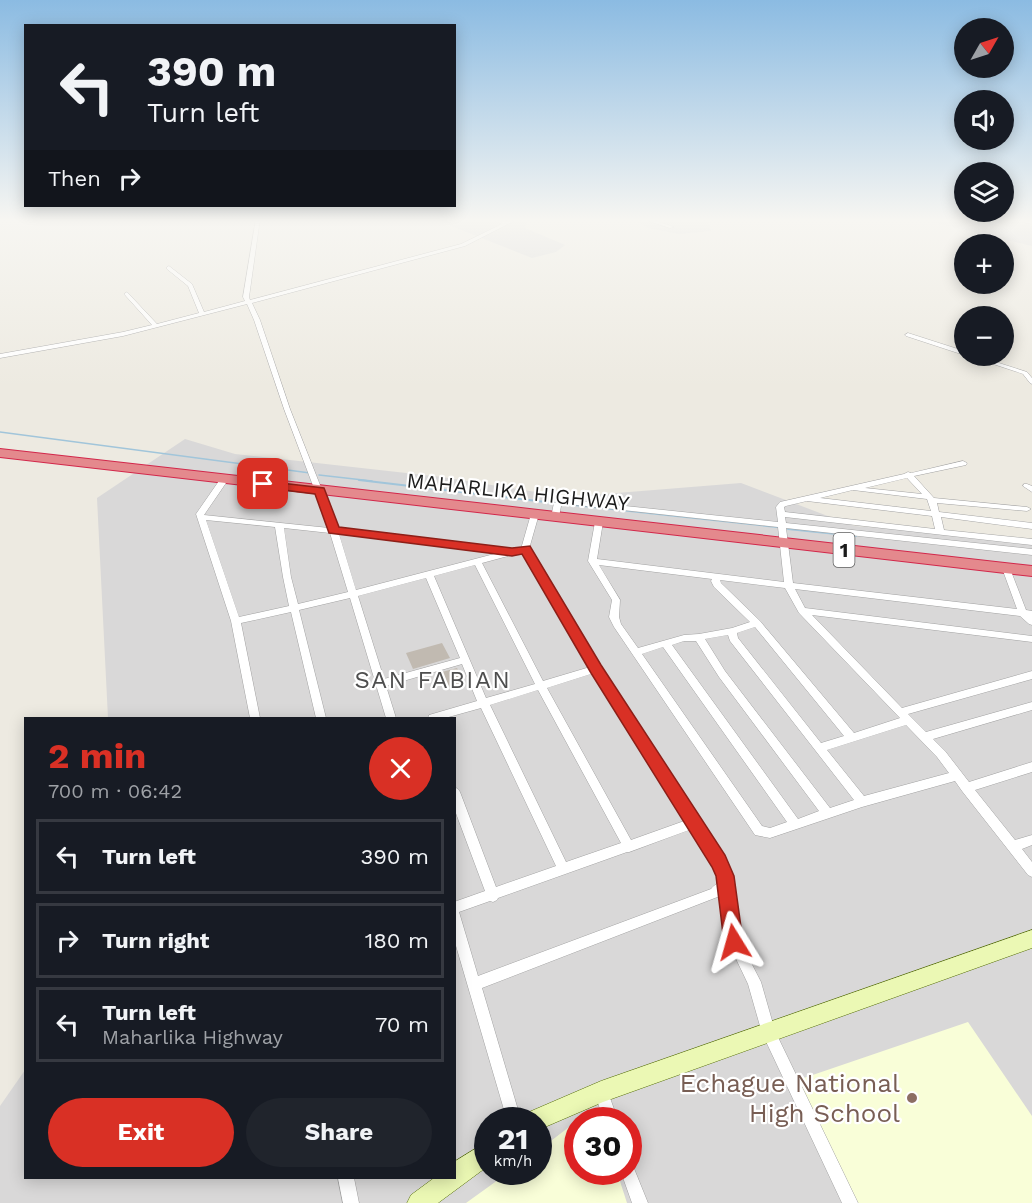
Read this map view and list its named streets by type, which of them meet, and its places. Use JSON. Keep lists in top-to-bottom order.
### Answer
{
  "streets": {
    "highway": ["MAHARLIKA HIGHWAY", "1"]
  },
  "districts": ["SAN FABIAN"],
  "places": ["Echague National High School"],
  "north": "top right",
  "page": {
    "map_buttons": ["+", "−"],
    "turn": ["390 m", "Turn left"],
    "then": "Then",
    "heading": ["2 min", "700 m · 06:42"],
    "list": [
      {
        "name": "Turn left",
        "value": "390 m"
      },
      {
        "name": "Turn right",
        "value": "180 m"
      },
      {
        "name": "Turn left",
        "note": "Maharlika Highway",
        "value": "70 m"
      }
    ],
    "buttons": ["Exit", "Share"],
    "speed": "21 km/h",
    "limit": "30"
  }
}
